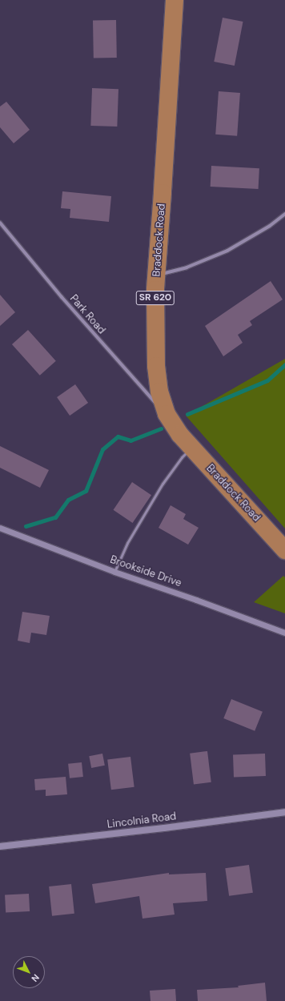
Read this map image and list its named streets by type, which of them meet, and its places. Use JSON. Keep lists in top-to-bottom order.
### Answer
{
  "streets": {
    "main road": ["Braddock Road", "SR 620", "Lincolnia Road"],
    "street": ["Park Road", "Brookside Drive"]
  },
  "crossings": [
    ["Braddock Road", "Park Road"]
  ],
  "north": "bottom right"
}
